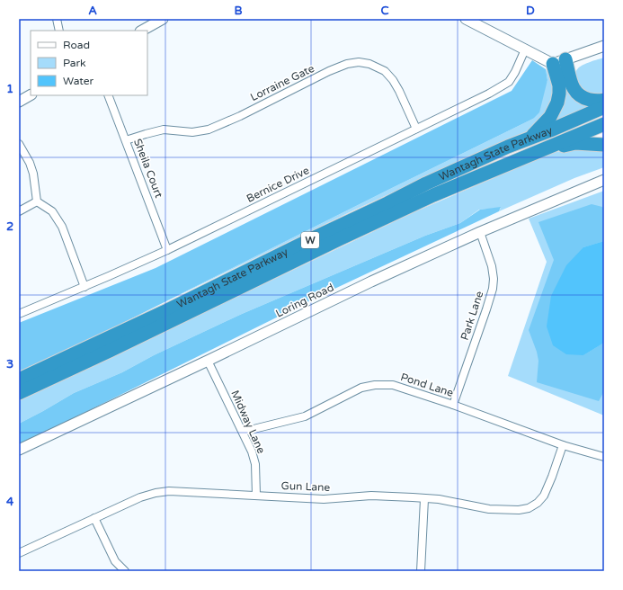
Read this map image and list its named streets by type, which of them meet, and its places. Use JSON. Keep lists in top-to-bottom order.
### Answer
{
  "streets": {
    "highway": ["Wantagh State Parkway", "W"],
    "street": [
      "Lorraine Gate",
      "Sheila Court",
      "Bernice Drive",
      "Loring Road",
      "Park Lane",
      "Pond Lane",
      "Midway Lane",
      "Gun Lane"
    ]
  },
  "crossings": [
    ["Lorraine Gate", "Sheila Court"],
    ["Lorraine Gate", "Bernice Drive"],
    ["Sheila Court", "Bernice Drive"],
    ["Loring Road", "Park Lane"],
    ["Loring Road", "Midway Lane"],
    ["Park Lane", "Pond Lane"],
    ["Pond Lane", "Midway Lane"],
    ["Pond Lane", "Gun Lane"],
    ["Midway Lane", "Gun Lane"]
  ],
  "legend": ["Road", "Park", "Water"],
  "grid": {
    "columns": [
      "A",
      "B",
      "C",
      "D"
    ],
    "rows": [
      "1",
      "2",
      "3",
      "4"
    ]
  }
}
